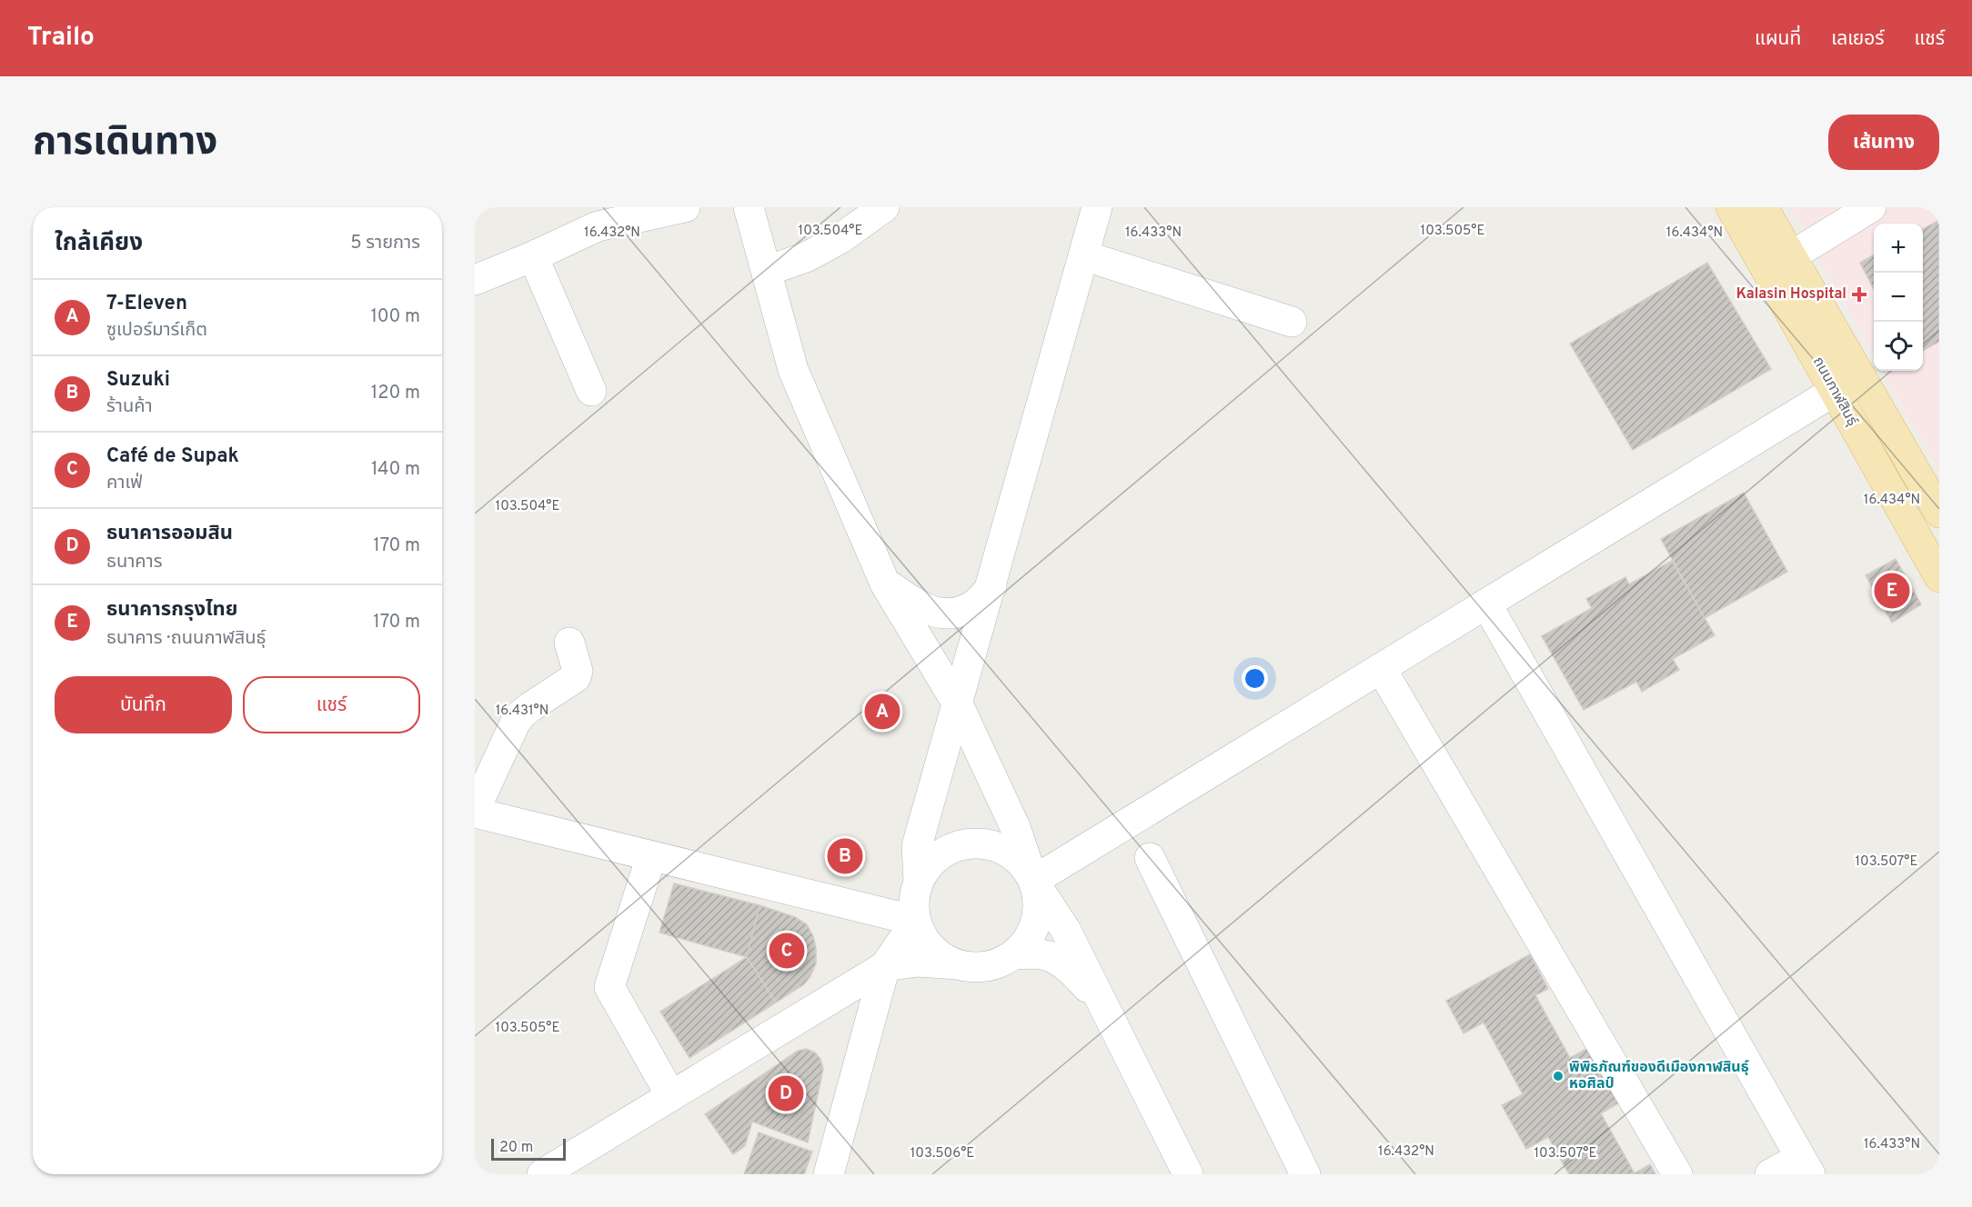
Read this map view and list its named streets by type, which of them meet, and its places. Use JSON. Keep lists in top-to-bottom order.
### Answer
{
  "streets": {
    "main road": ["ถนนกาฬสินธุ์"]
  },
  "places": {
    "health": ["Kalasin Hospital"],
    "other": ["พิพิธภัณฑ์ของดีเมืองกาฬสินธุ์ หอศิลป์"]
  },
  "scale_bar": "20 m",
  "page": {
    "header": "Trailo",
    "nav": ["แผนที่", "เลเยอร์", "แชร์"],
    "title": "การเดินทาง",
    "buttons": [
      "เส้นทาง",
      ["บันทึก", "แชร์"]
    ],
    "heading": ["ใกล้เคียง", "5 รายการ"],
    "map_buttons": ["+", "−"],
    "list": [
      {
        "mark": "A",
        "name": "7-Eleven",
        "note": "ซูเปอร์มาร์เก็ต",
        "value": "100 m"
      },
      {
        "mark": "B",
        "name": "Suzuki",
        "note": "ร้านค้า",
        "value": "120 m"
      },
      {
        "mark": "C",
        "name": "Café de Supak",
        "note": "คาเฟ่",
        "value": "140 m"
      },
      {
        "mark": "D",
        "name": "ธนาคารออมสิน",
        "note": "ธนาคาร",
        "value": "170 m"
      },
      {
        "mark": "E",
        "name": "ธนาคารกรุงไทย",
        "note": "ธนาคาร · ถนนกาฬสินธุ์",
        "value": "170 m"
      }
    ],
    "pins": [
      "E",
      "A",
      "B",
      "C",
      "D"
    ],
    "scale": "20 m"
  },
  "coordinates": [
    "103.505°E",
    "103.504°E",
    "16.432°N",
    "16.433°N",
    "16.434°N",
    "16.431°N",
    "103.507°E",
    "103.506°E"
  ]
}
